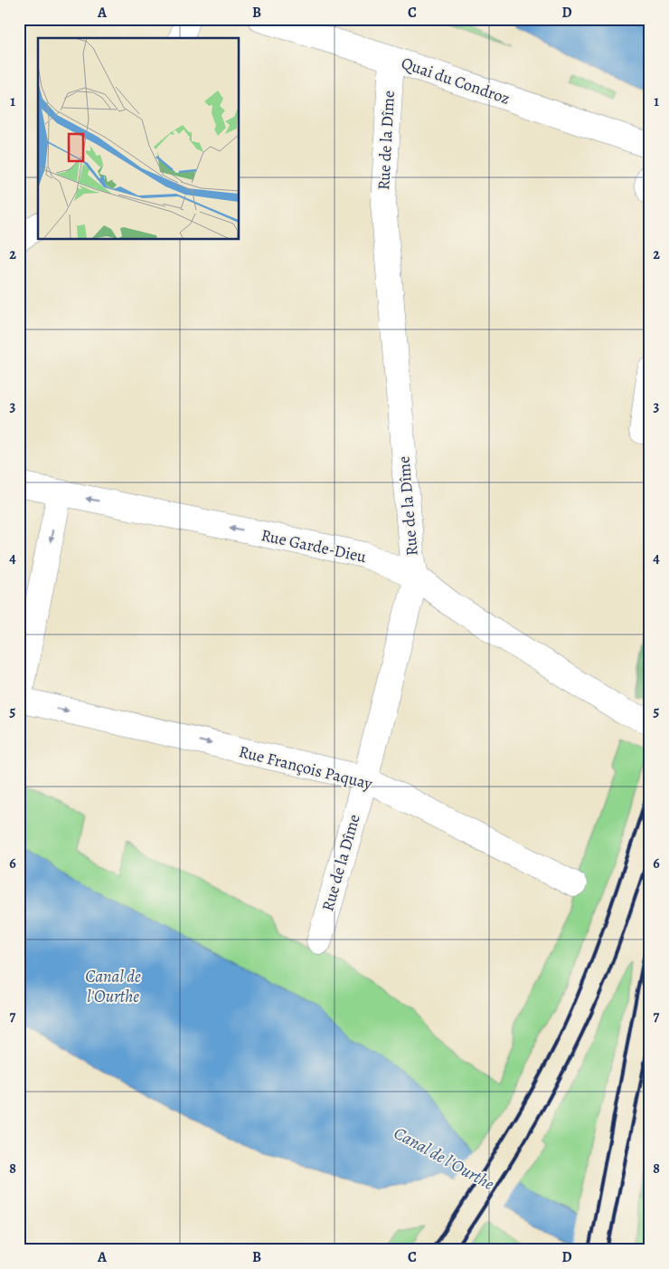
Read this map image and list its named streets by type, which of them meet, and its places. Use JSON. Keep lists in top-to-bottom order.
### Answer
{
  "streets": {
    "street": [
      "Quai du Condroz",
      "Rue de la Dîme",
      "Rue Garde-Dieu",
      "Rue François Paquay"
    ]
  },
  "crossings": [
    ["Quai du Condroz", "Rue de la Dîme"],
    ["Rue de la Dîme", "Rue Garde-Dieu"],
    ["Rue de la Dîme", "Rue François Paquay"],
    ["Rue Garde-Dieu", "Rue François Paquay"]
  ],
  "one_way": ["Rue Garde-Dieu"],
  "water": ["Canal de l'Ourthe"],
  "grid": {
    "columns": [
      "A",
      "B",
      "C",
      "D"
    ],
    "rows": [
      "1",
      "2",
      "3",
      "4",
      "5",
      "6",
      "7",
      "8"
    ]
  }
}
